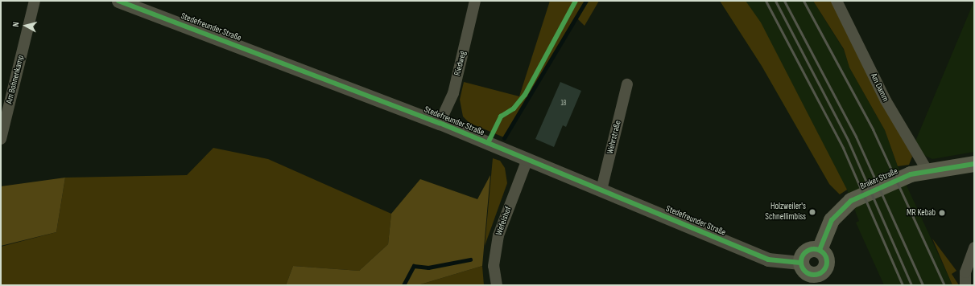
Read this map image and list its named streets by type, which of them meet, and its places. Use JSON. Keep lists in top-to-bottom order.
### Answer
{
  "streets": {
    "main road": ["Braker Straße"],
    "street": [
      "Stedefreunder Straße",
      "Riedweg",
      "Am Bohnenkamp",
      "Am Damm",
      "Wehrstraße",
      "Wefelshof"
    ]
  },
  "crossings": [
    ["Stedefreunder Straße", "Riedweg"],
    ["Stedefreunder Straße", "Wehrstraße"],
    ["Stedefreunder Straße", "Wefelshof"],
    ["Am Damm", "Braker Straße"]
  ],
  "places": ["Holzweiler's Schnellimbiss", "MR Kebab"],
  "house_numbers": ["18"],
  "north": "left"
}
